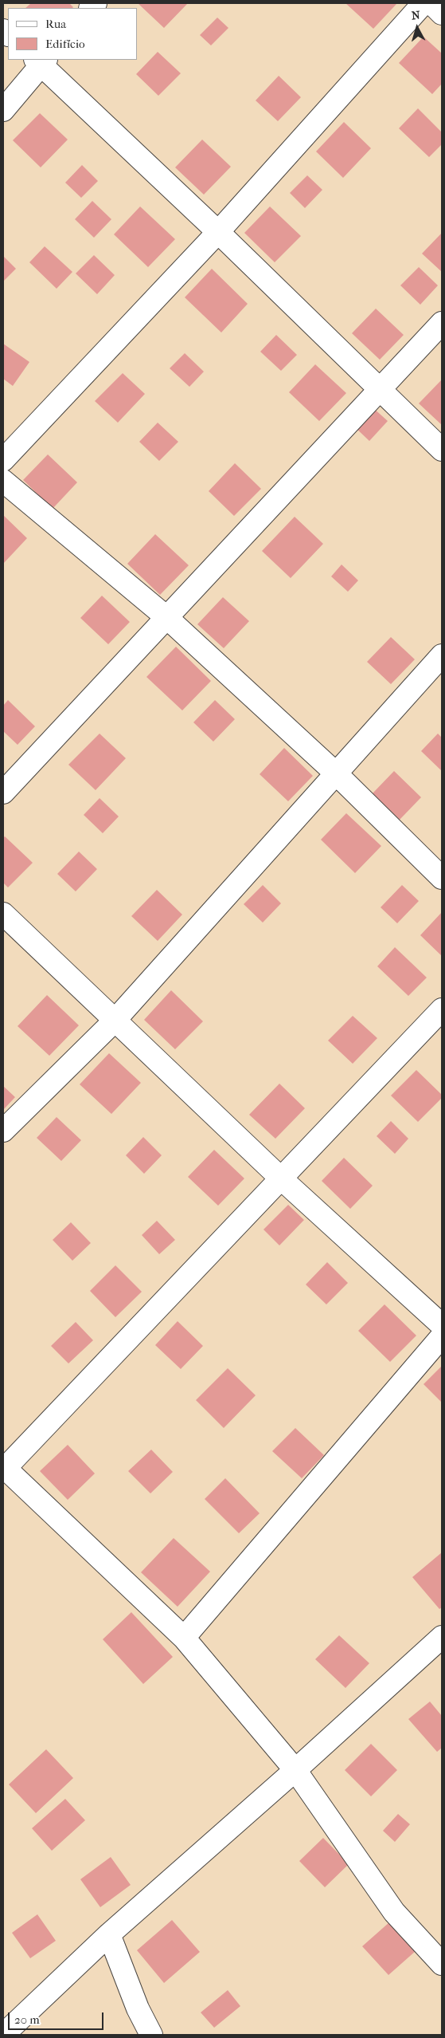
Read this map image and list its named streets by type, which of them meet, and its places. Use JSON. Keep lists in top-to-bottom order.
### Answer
{
  "legend": ["Rua", "Edifício"],
  "scale_bar": "20 m",
  "north": "top"
}
